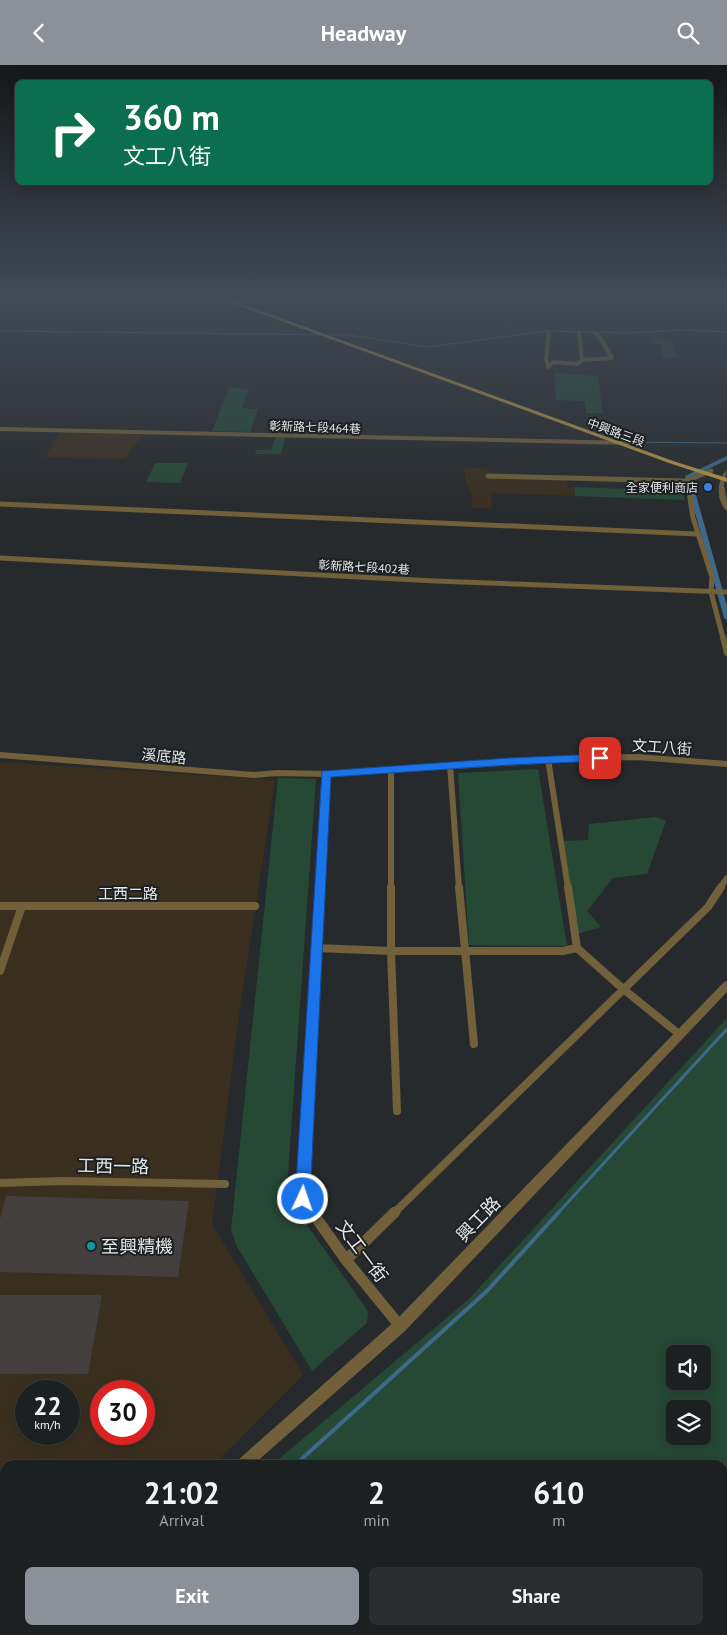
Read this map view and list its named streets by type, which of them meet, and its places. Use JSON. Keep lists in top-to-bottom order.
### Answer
{
  "streets": {
    "main road": ["中興路三段"],
    "street": [
      "彰新路七段464巷",
      "彰新路七段402巷",
      "文工八街",
      "溪底路",
      "工西二路",
      "工西一路",
      "興工路",
      "文工一街"
    ]
  },
  "crossings": [
    ["彰新路七段464巷", "中興路三段"],
    ["文工八街", "溪底路"],
    ["文工八街", "文工一街"],
    ["溪底路", "文工一街"],
    ["興工路", "文工一街"]
  ],
  "places": ["全家便利商店", "至興精機"],
  "page": {
    "header": "Headway",
    "turn": ["360 m", "文工八街"],
    "speed": "22 km/h",
    "limit": "30",
    "eta": [
      "21:02",
      "Arrival",
      "2",
      "min",
      "610",
      "m"
    ],
    "buttons": ["Exit", "Share"]
  }
}
